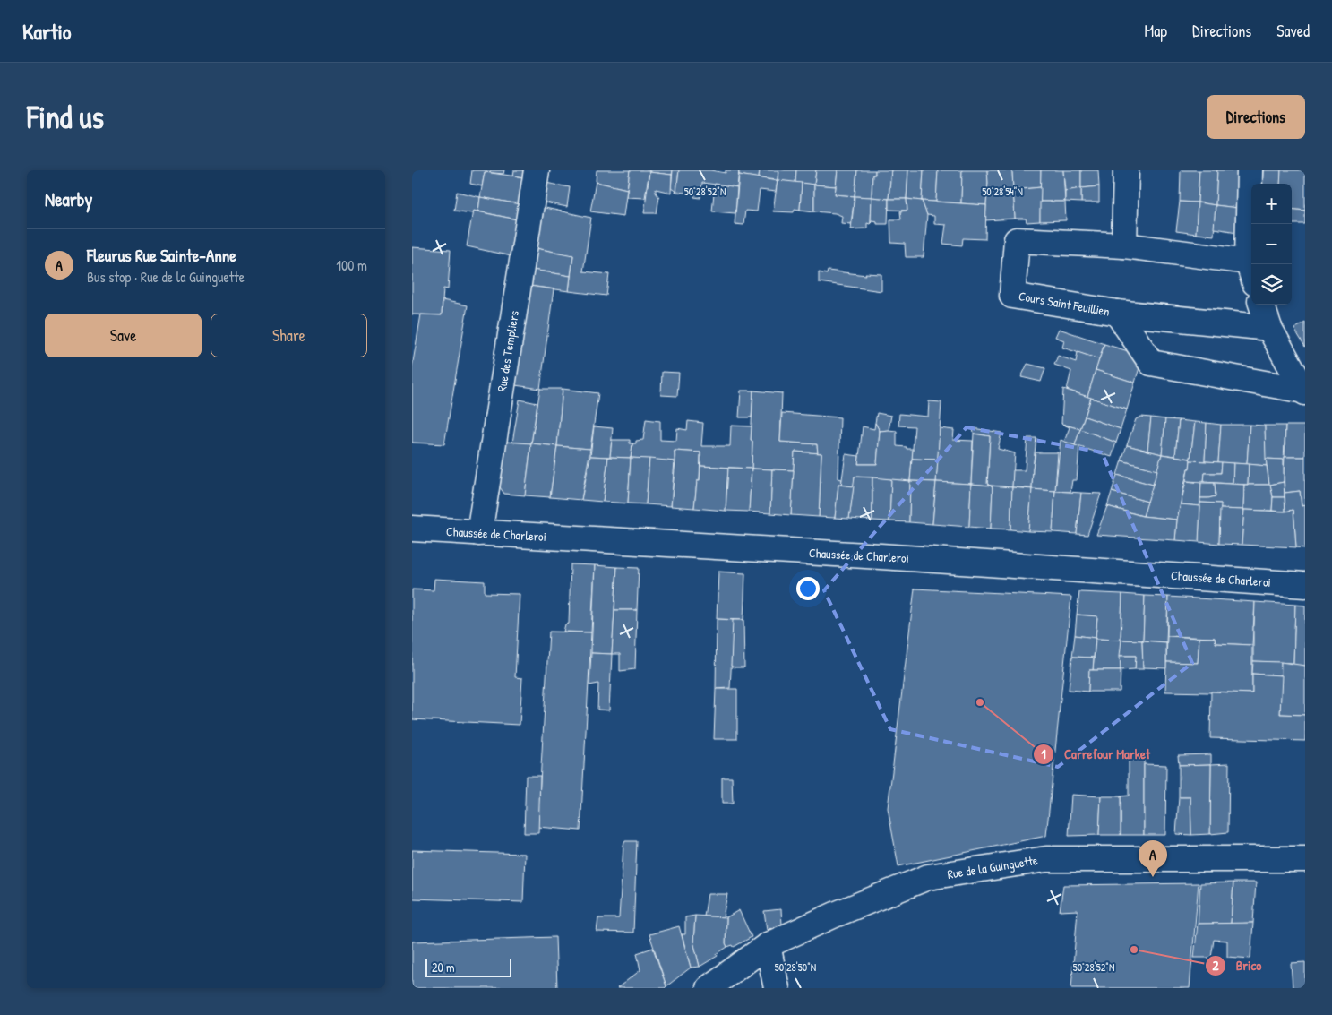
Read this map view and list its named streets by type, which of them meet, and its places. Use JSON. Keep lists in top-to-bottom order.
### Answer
{
  "streets": {
    "street": [
      "Cours Saint Feuillien",
      "Rue des Templiers",
      "Chaussée de Charleroi",
      "Rue de la Guinguette"
    ]
  },
  "crossings": [
    ["Rue des Templiers", "Chaussée de Charleroi"]
  ],
  "places": ["Carrefour Market", "Brico"],
  "scale_bar": "20 m",
  "page": {
    "header": "Kartio",
    "nav": ["Map", "Directions", "Saved"],
    "buttons": [
      "Directions",
      ["Save", "Share"]
    ],
    "title": "Find us",
    "heading": "Nearby",
    "map_buttons": ["+", "−"],
    "list": [
      {
        "mark": "A",
        "name": "Fleurus Rue Sainte-Anne",
        "note": "Bus stop · Rue de la Guinguette",
        "value": "100 m"
      }
    ],
    "pins": "A",
    "scale": "20 m"
  },
  "coordinates": ["50°28'52\"N", "50°28'54\"N", "50°28'50\"N"]
}
